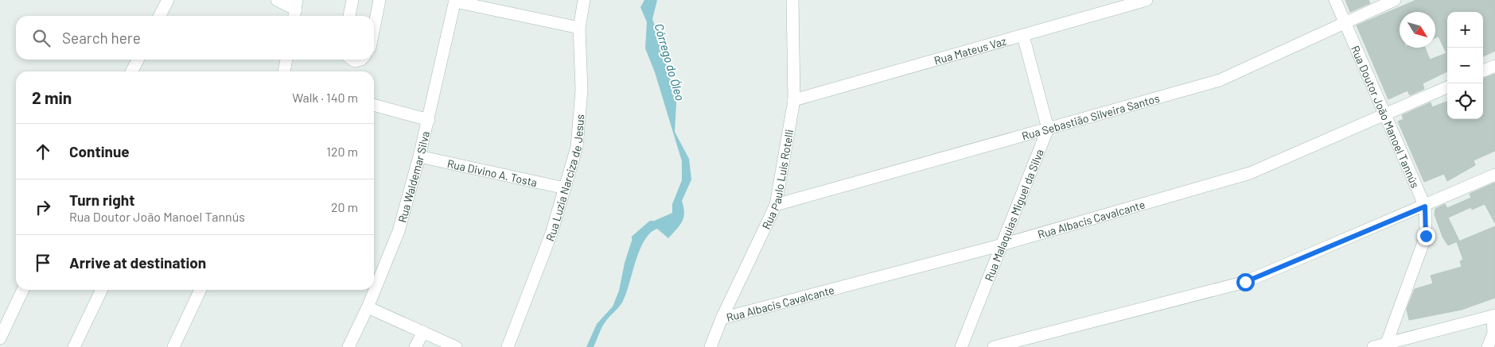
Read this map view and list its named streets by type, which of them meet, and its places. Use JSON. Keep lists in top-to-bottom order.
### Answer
{
  "streets": {
    "street": [
      "Rua Mateus Vaz",
      "Rua Sebastião Silveira Santos",
      "Rua Doutor João Manoel Tannús",
      "Rua Divino A. Tosta",
      "Rua Waldemar Silva",
      "Rua Luzia Narciza de Jesus",
      "Rua Paulo Luís Rotelli",
      "Rua Malaquias Miguel da Silva",
      "Rua Albacis Cavalcante"
    ]
  },
  "crossings": [
    ["Rua Mateus Vaz", "Rua Paulo Luís Rotelli"],
    ["Rua Sebastião Silveira Santos", "Rua Doutor João Manoel Tannús"],
    ["Rua Sebastião Silveira Santos", "Rua Paulo Luís Rotelli"],
    ["Rua Sebastião Silveira Santos", "Rua Malaquias Miguel da Silva"],
    ["Rua Doutor João Manoel Tannús", "Rua Albacis Cavalcante"],
    ["Rua Divino A. Tosta", "Rua Waldemar Silva"],
    ["Rua Divino A. Tosta", "Rua Luzia Narciza de Jesus"],
    ["Rua Paulo Luís Rotelli", "Rua Albacis Cavalcante"],
    ["Rua Malaquias Miguel da Silva", "Rua Albacis Cavalcante"]
  ],
  "water": ["Córrego do Óleo"],
  "north": "bottom right",
  "page": {
    "map_buttons": ["+", "−"],
    "search": "Search here",
    "heading": ["2 min", "Walk · 140 m"],
    "list": [
      ["Continue", "120 m"],
      ["Turn right", "Rua Doutor João Manoel Tannús", "20 m"],
      "Arrive at destination"
    ]
  }
}
